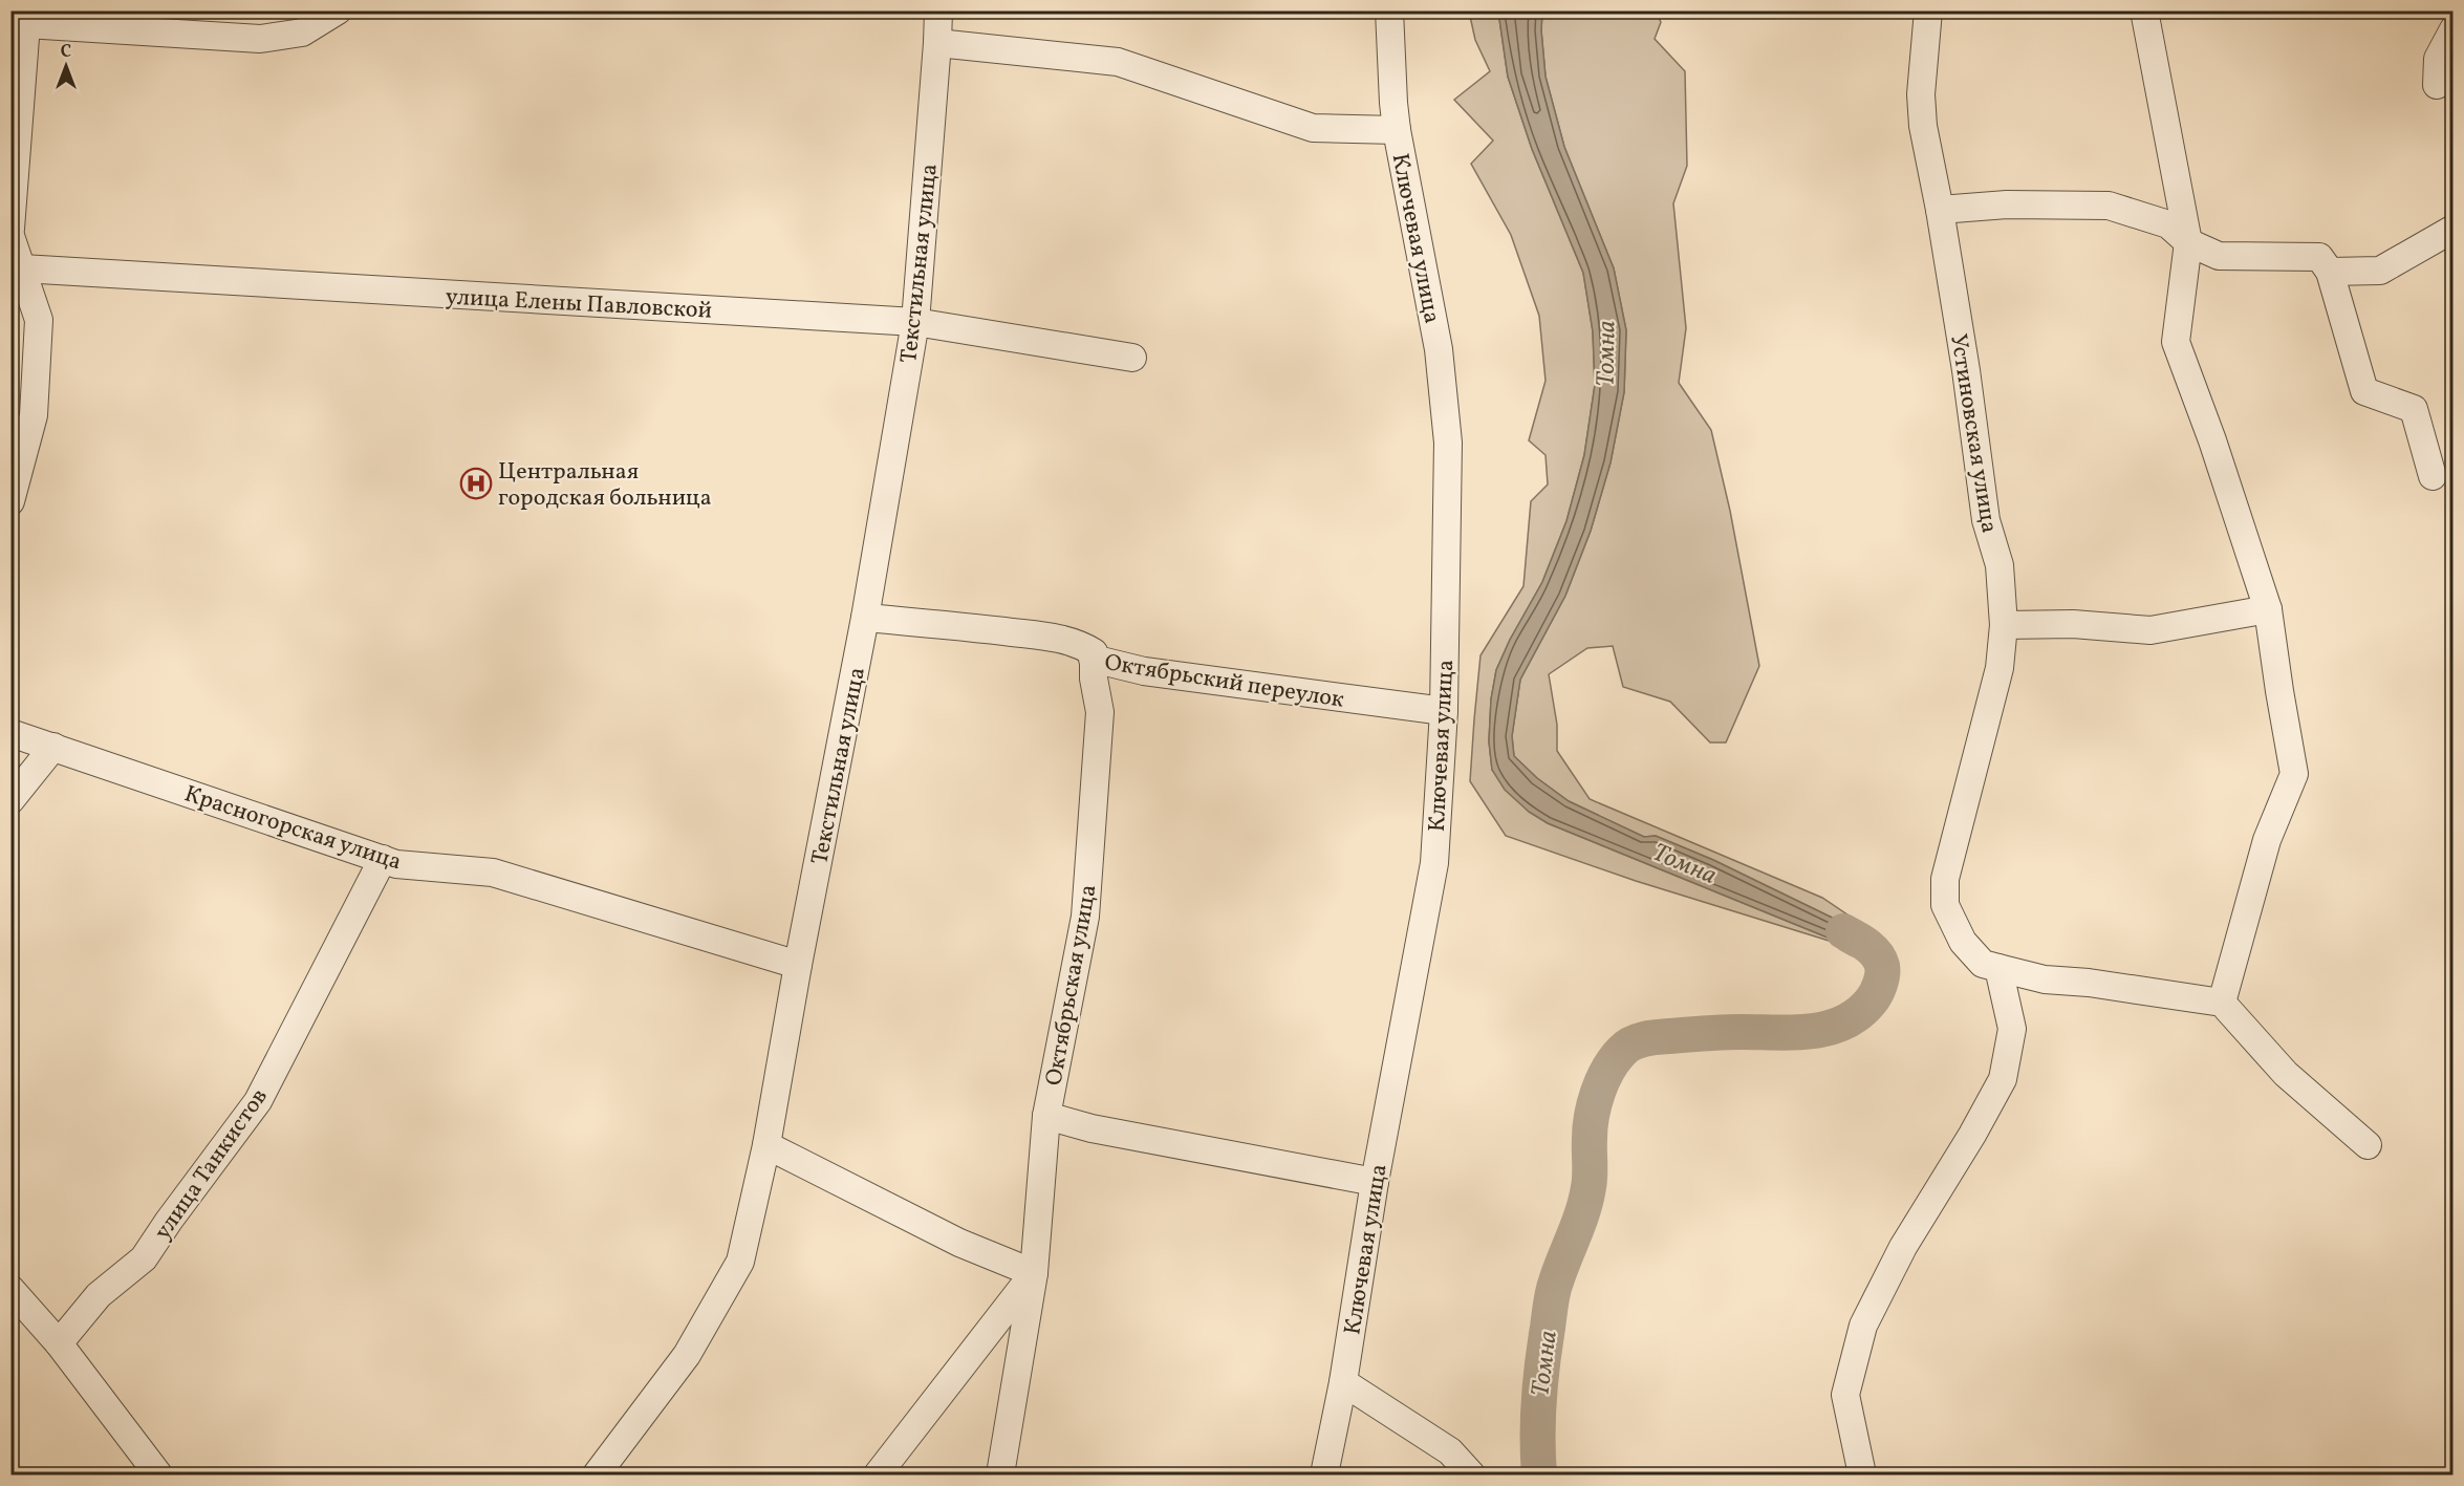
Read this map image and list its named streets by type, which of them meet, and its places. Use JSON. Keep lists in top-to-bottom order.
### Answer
{
  "streets": {
    "street": [
      "Ключевая улица",
      "Текстильная улица",
      "улица Елены Павловской",
      "Устиновская улица",
      "Октябрьский переулок",
      "Красногорская улица",
      "Октябрьская улица",
      "улица Танкистов"
    ]
  },
  "crossings": [
    ["Ключевая улица", "Октябрьский переулок"],
    ["Текстильная улица", "улица Елены Павловской"],
    ["Текстильная улица", "Октябрьский переулок"],
    ["Текстильная улица", "Красногорская улица"],
    ["Октябрьский переулок", "Октябрьская улица"],
    ["Красногорская улица", "улица Танкистов"]
  ],
  "water": ["Томна"],
  "places": {
    "hospital": ["Центральная городская больница"]
  },
  "north": "top"
}
